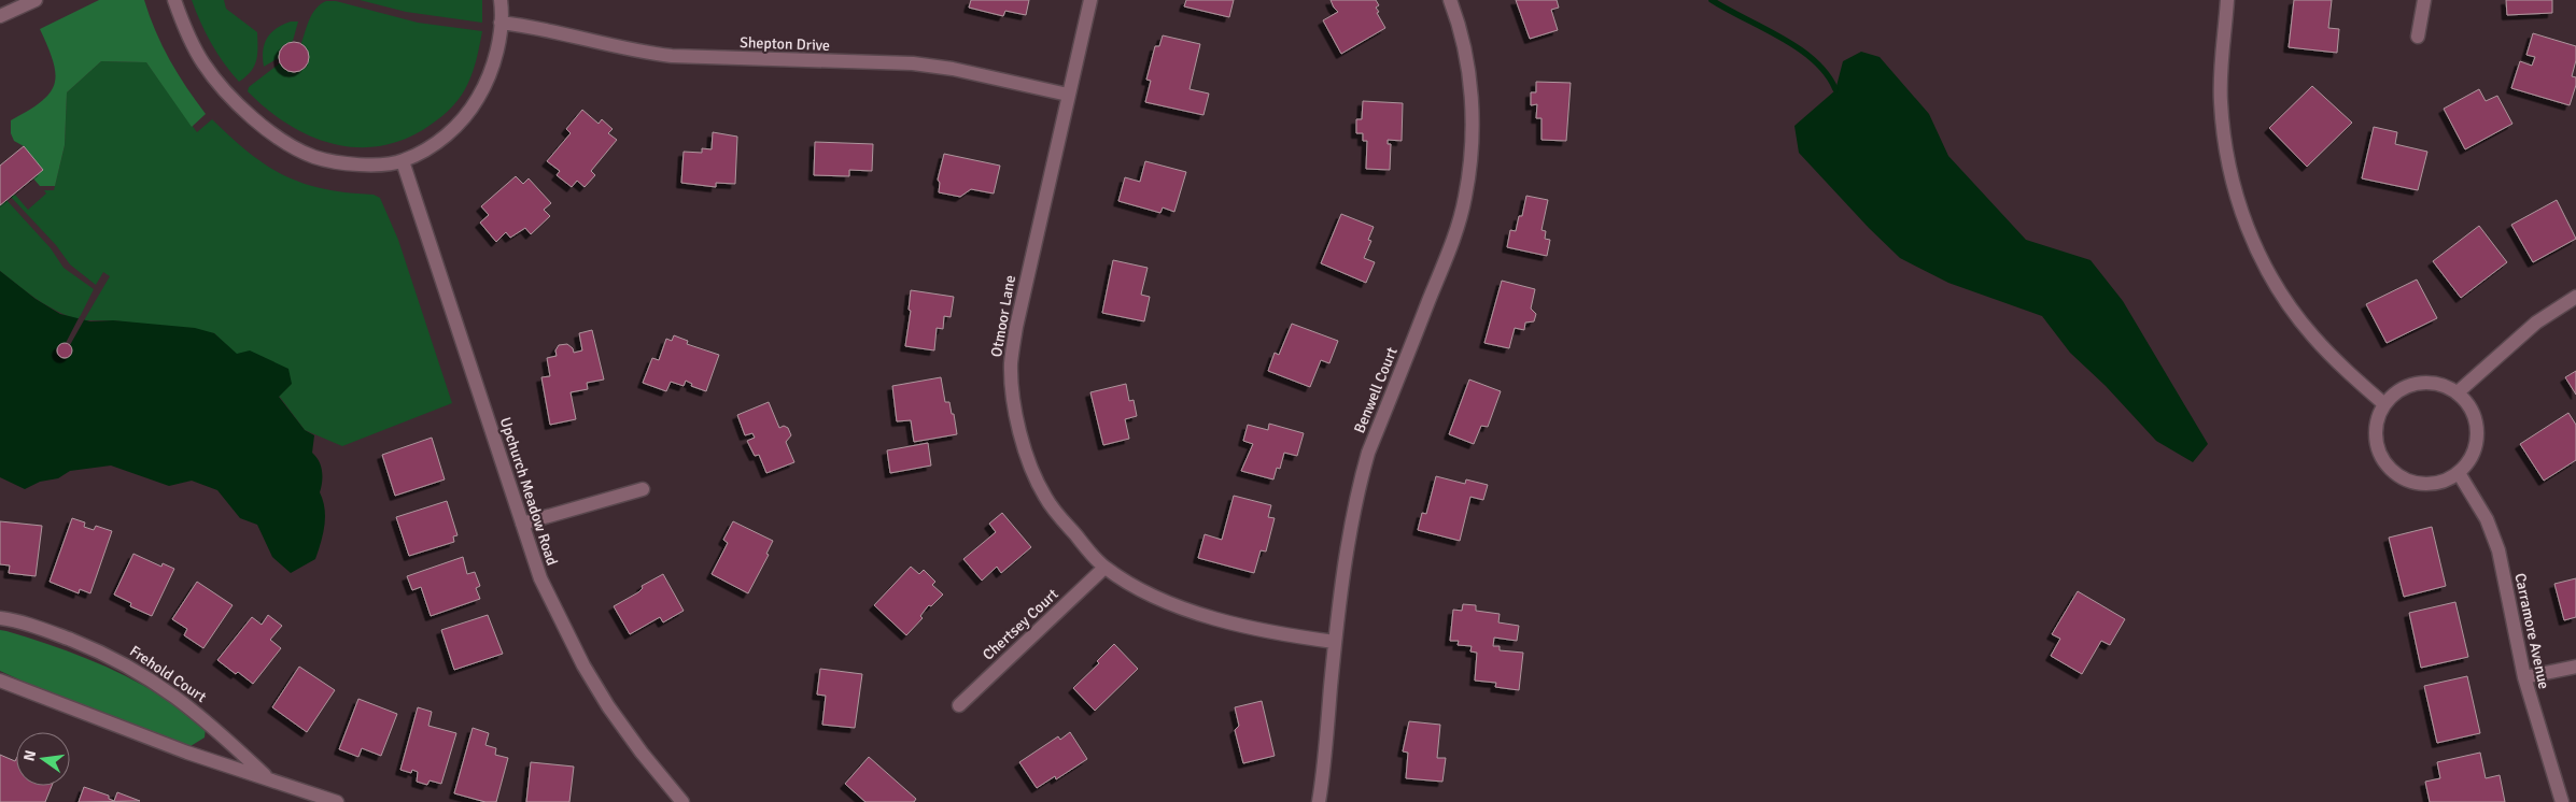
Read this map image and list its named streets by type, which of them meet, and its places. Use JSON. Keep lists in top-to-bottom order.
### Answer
{
  "streets": {
    "street": [
      "Shepton Drive",
      "Otmoor Lane",
      "Benwell Court",
      "Upchurch Meadow Road",
      "Chertsey Court",
      "Carramore Avenue",
      "Frehold Court"
    ]
  },
  "crossings": [
    ["Shepton Drive", "Otmoor Lane"],
    ["Otmoor Lane", "Benwell Court"],
    ["Otmoor Lane", "Chertsey Court"]
  ],
  "north": "left"
}
